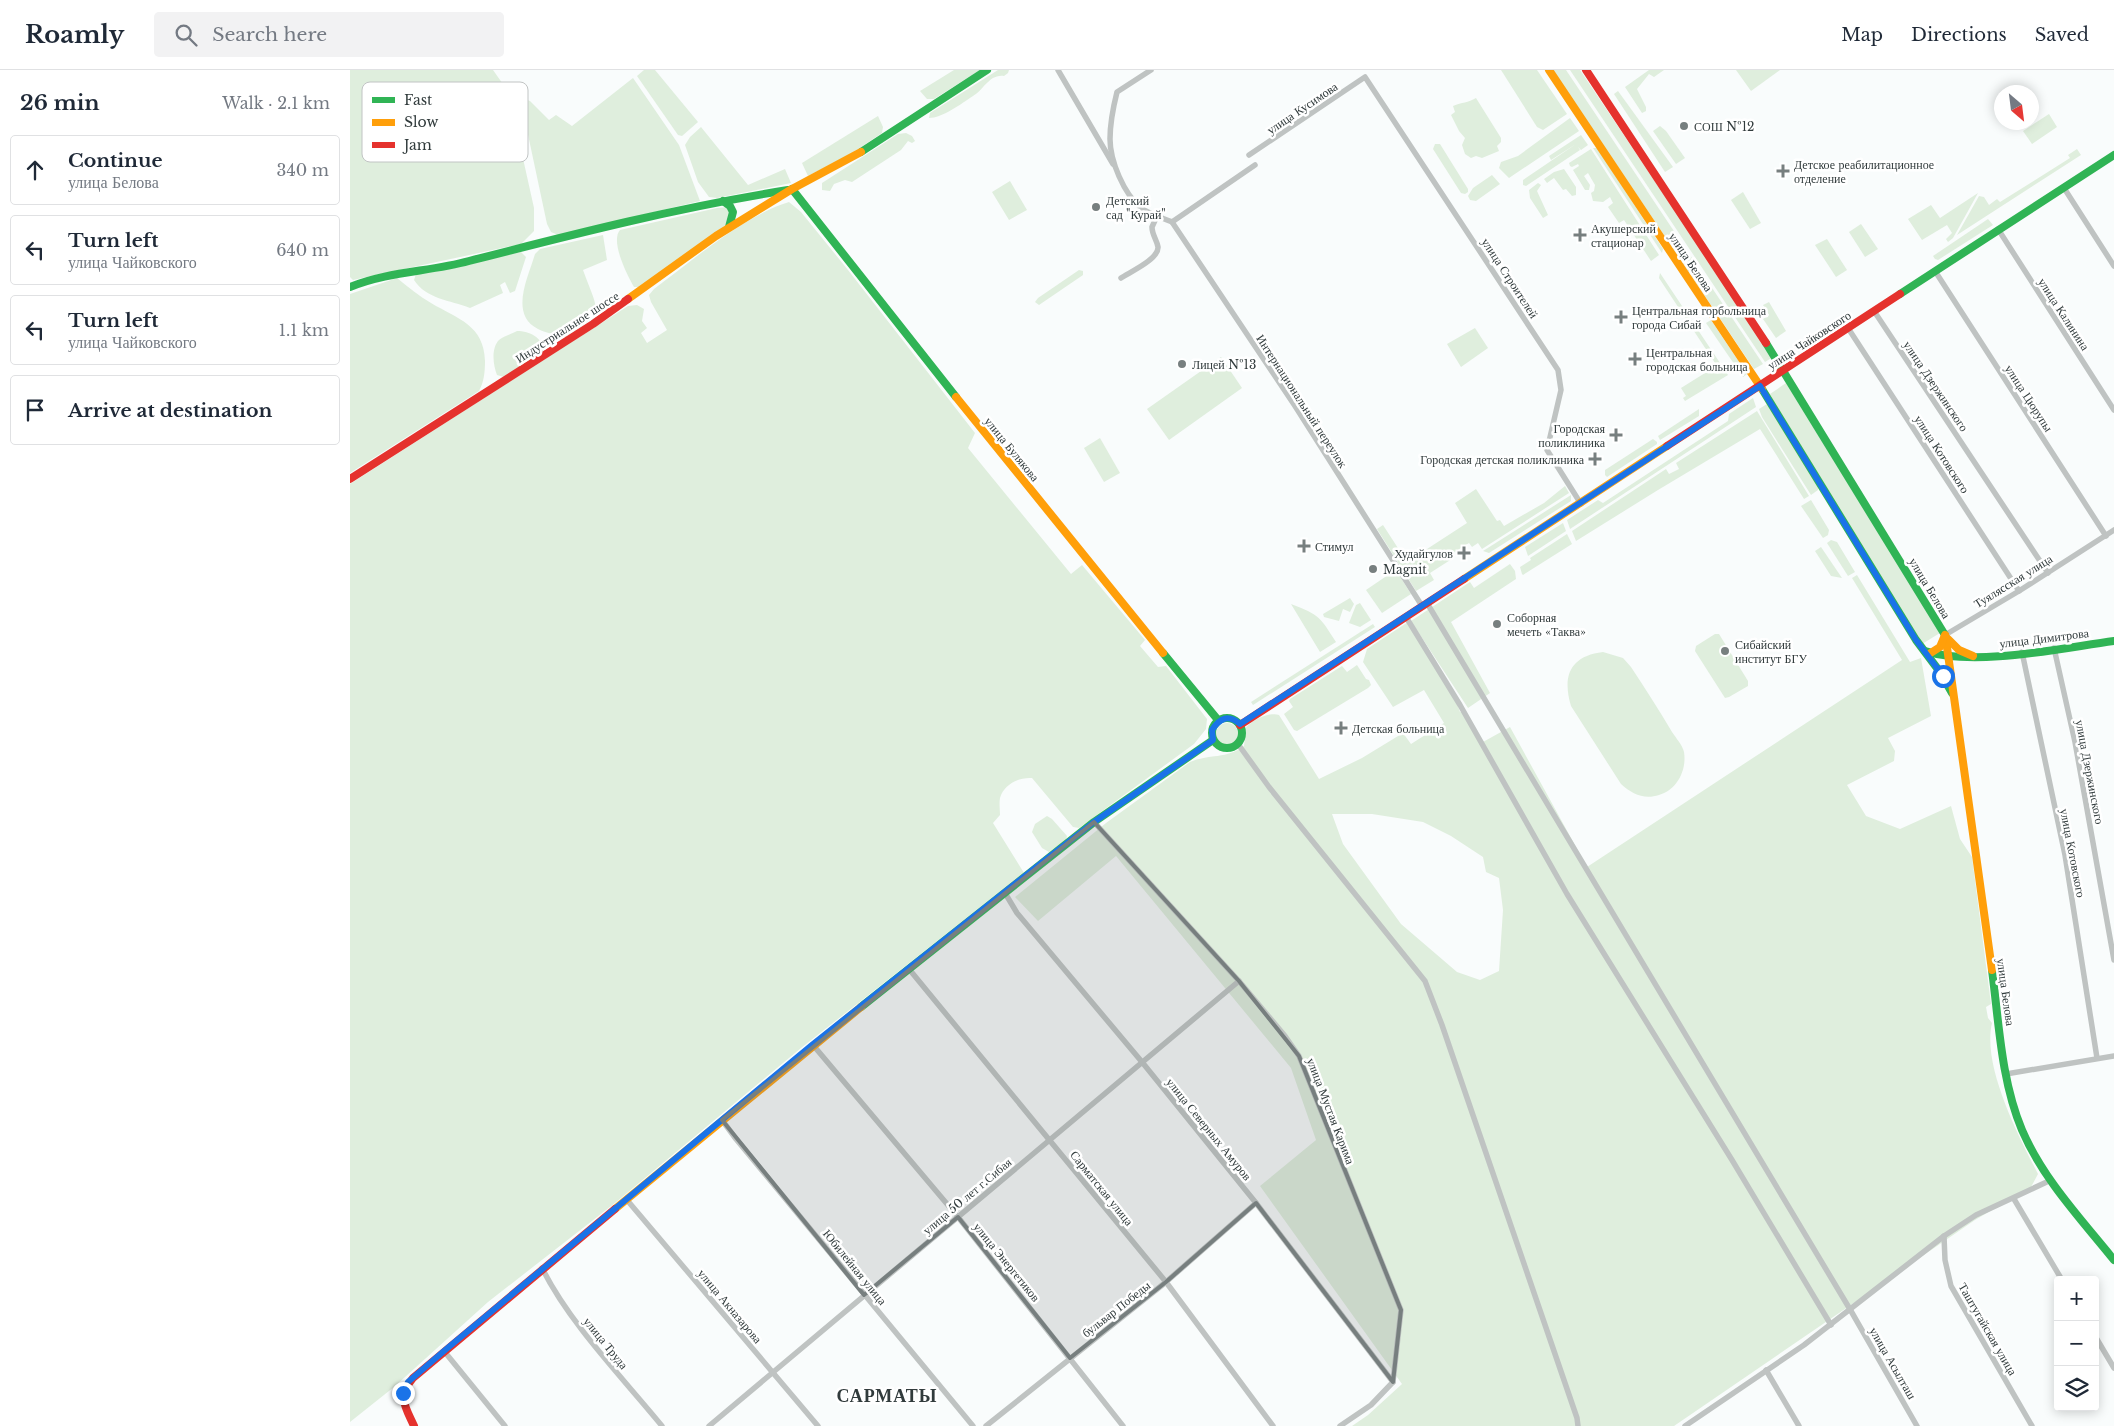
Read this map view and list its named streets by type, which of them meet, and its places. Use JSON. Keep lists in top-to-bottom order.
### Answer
{
  "streets": {
    "main road": [
      "улица Белова",
      "Индустриальное шоссе",
      "улица Чайковского",
      "улица Булякова",
      "Туялясская улица",
      "улица Димитрова"
    ],
    "street": [
      "улица Кусимова",
      "улица Строителей",
      "улица Калинина",
      "улица Дзержинского",
      "улица Цюрупы",
      "Интернациональный переулок",
      "улица Котовского",
      "улица Мустая Карима",
      "улица Северных Амуров",
      "Сарматская улица",
      "улица 50 лет г.Сибая",
      "улица Энергетиков",
      "Юбилейная улица",
      "улица Акназарова",
      "бульвар Победы",
      "Таштугайская улица",
      "улица Труда",
      "улица Асылташ"
    ]
  },
  "crossings": [
    ["улица Кусимова", "улица Строителей"],
    ["улица Белова", "улица Чайковского"],
    ["улица Белова", "Туялясская улица"],
    ["улица Белова", "улица Димитрова"],
    ["улица Строителей", "улица Чайковского"],
    ["улица Калинина", "улица Чайковского"],
    ["Индустриальное шоссе", "улица Булякова"],
    ["улица Чайковского", "улица Дзержинского"],
    ["улица Чайковского", "улица Цюрупы"],
    ["улица Чайковского", "Интернациональный переулок"],
    ["улица Чайковского", "улица Булякова"],
    ["улица Чайковского", "улица Котовского"],
    ["улица Дзержинского", "Туялясская улица"],
    ["улица Дзержинского", "улица Димитрова"],
    ["улица Цюрупы", "Туялясская улица"],
    ["Интернациональный переулок", "улица Асылташ"],
    ["улица Котовского", "Туялясская улица"],
    ["улица Котовского", "улица Димитрова"],
    ["Туялясская улица", "улица Димитрова"],
    ["улица Мустая Карима", "улица Северных Амуров"],
    ["улица Мустая Карима", "улица 50 лет г.Сибая"],
    ["улица Северных Амуров", "улица 50 лет г.Сибая"],
    ["улица Северных Амуров", "бульвар Победы"],
    ["Сарматская улица", "улица 50 лет г.Сибая"],
    ["Сарматская улица", "бульвар Победы"],
    ["улица 50 лет г.Сибая", "улица Энергетиков"],
    ["улица 50 лет г.Сибая", "Юбилейная улица"],
    ["улица 50 лет г.Сибая", "улица Акназарова"],
    ["улица Энергетиков", "бульвар Победы"]
  ],
  "districts": ["САРМАТЫ"],
  "places": {
    "other": [
      "СОШ №12",
      "Детский сад \"Курай\"",
      "Лицей №13",
      "Magnit",
      "Соборная мечеть «Таква»",
      "Сибайский институт БГУ"
    ],
    "health": [
      "Детское реабилитационное отделение",
      "Акушерский стационар",
      "Центральная горбольница города Сибай",
      "Центральная городская больница",
      "Городская поликлиника",
      "Городская детская поликлиника",
      "Стимул",
      "Худайгулов",
      "Детская больница"
    ]
  },
  "legend": ["Fast", "Slow", "Jam"],
  "north": "bottom right",
  "page": {
    "header": "Roamly",
    "search": "Search here",
    "nav": ["Map", "Directions", "Saved"],
    "heading": ["26 min", "Walk · 2.1 km"],
    "list": [
      ["Continue", "улица Белова", "340 m"],
      ["Turn left", "улица Чайковского", "640 m"],
      ["Turn left", "улица Чайковского", "1.1 km"],
      "Arrive at destination"
    ],
    "map_buttons": ["+", "−"]
  }
}
